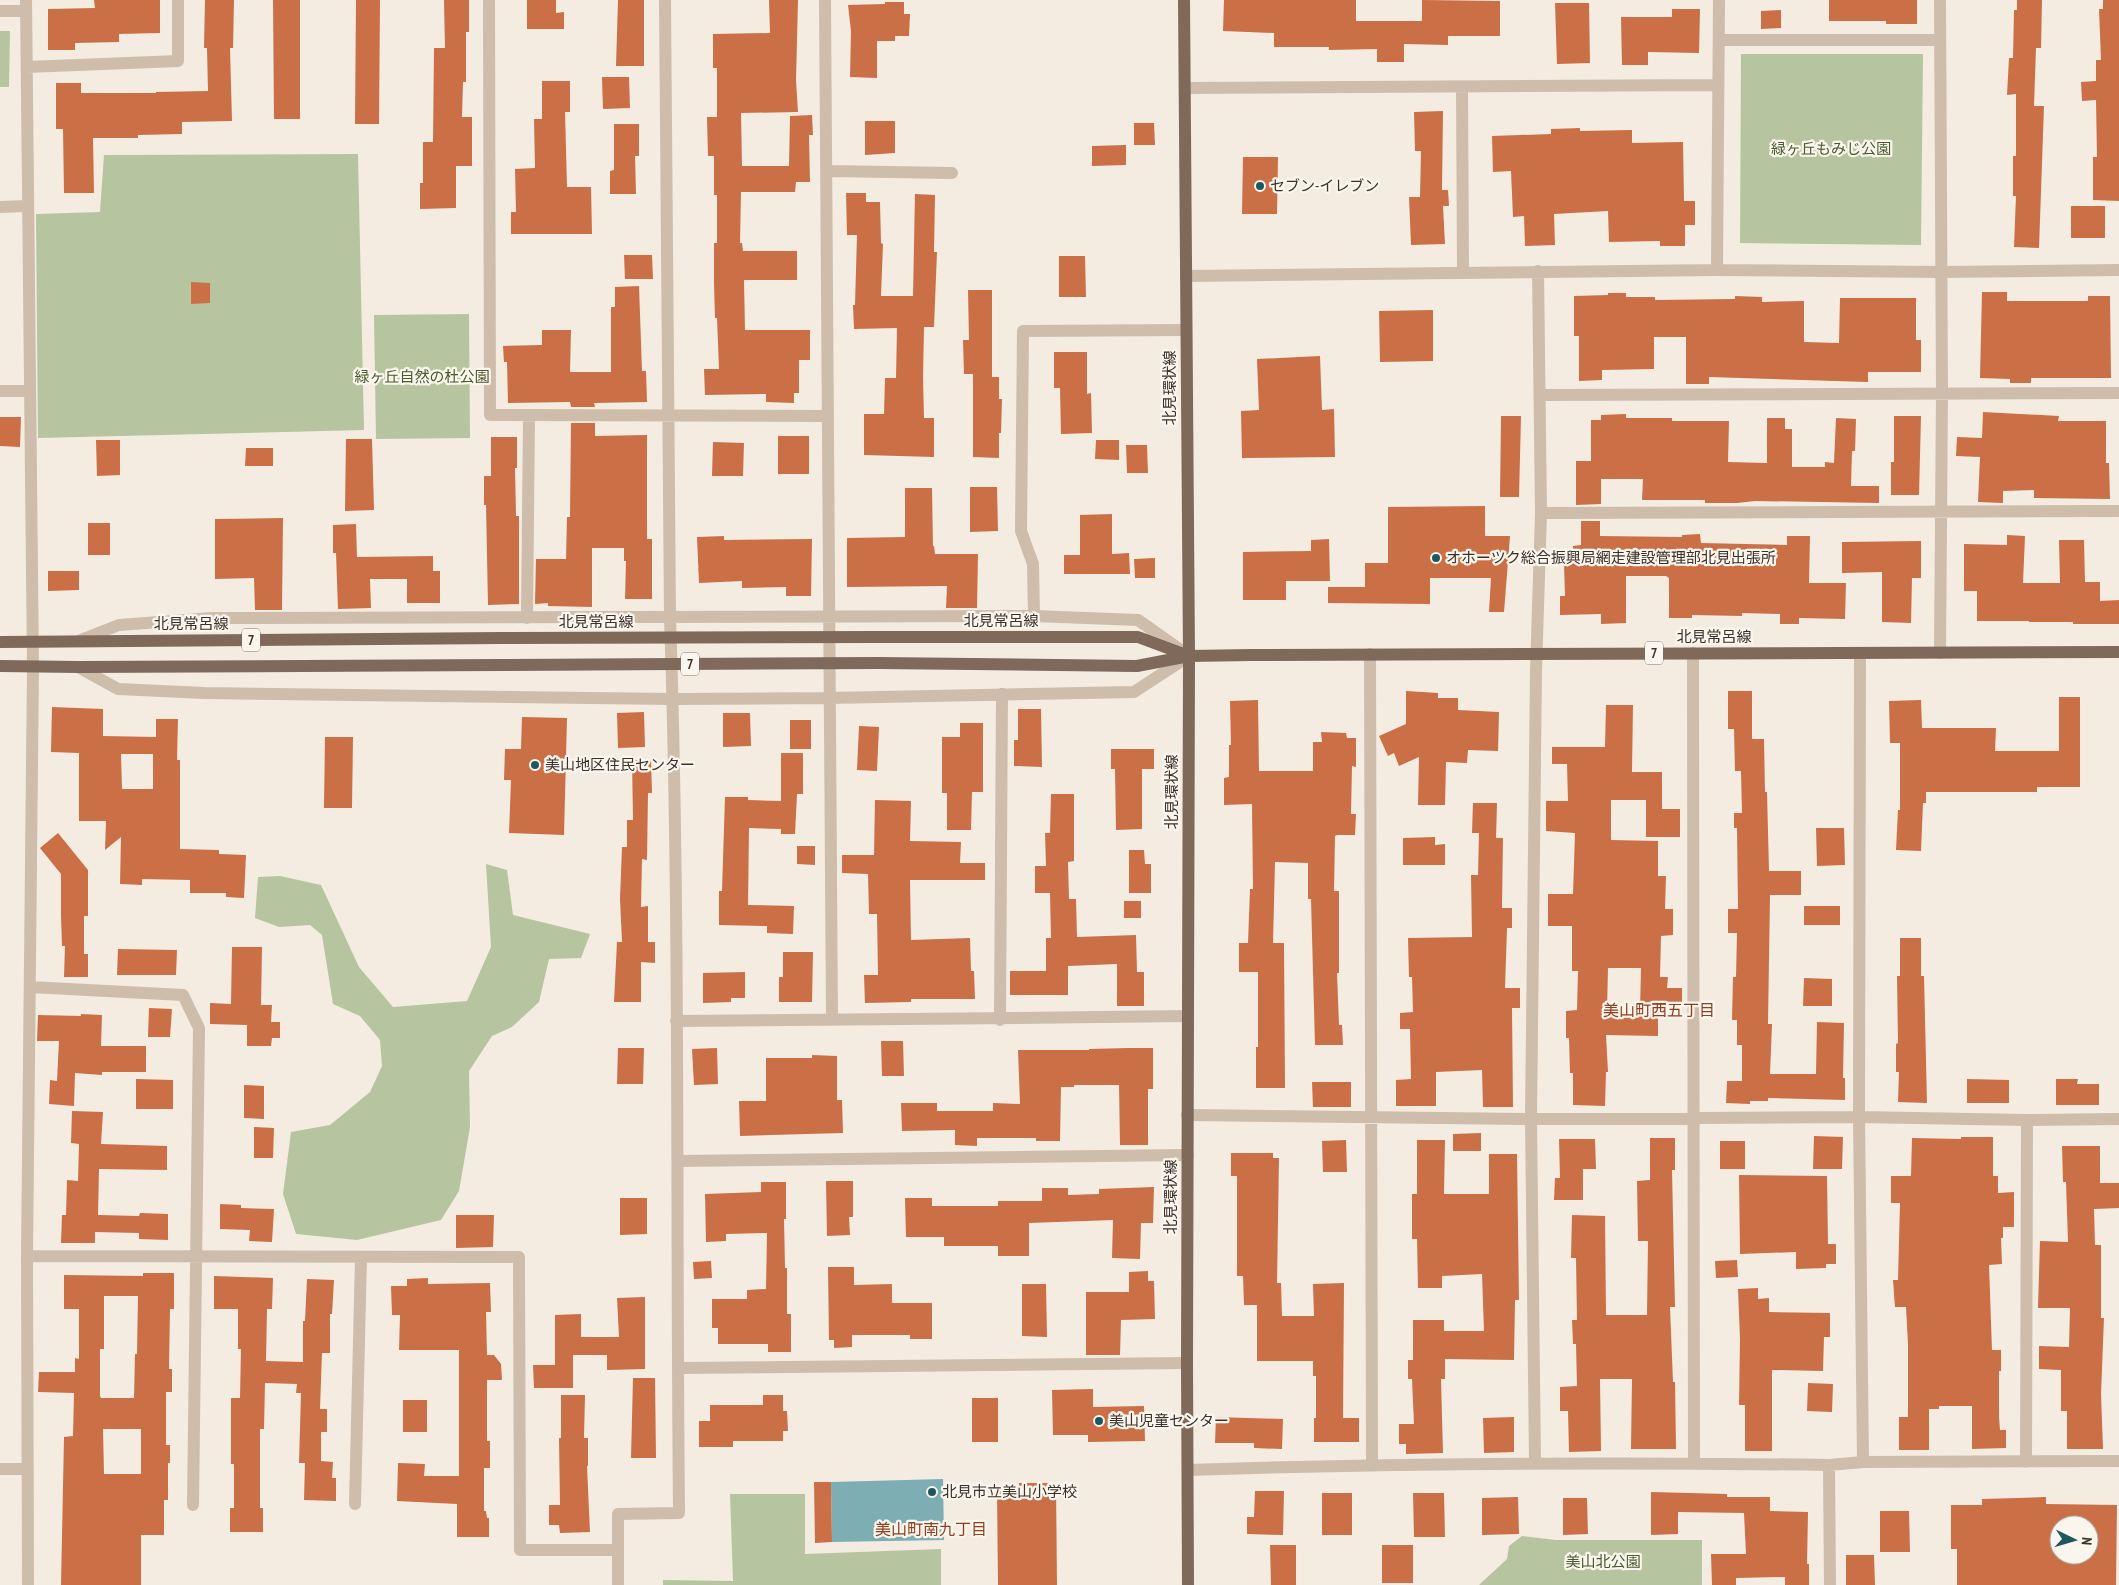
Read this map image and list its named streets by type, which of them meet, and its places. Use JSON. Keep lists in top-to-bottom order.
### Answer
{
  "streets": {
    "main road": ["北見環状線", "北見常呂線", "7"]
  },
  "crossings": [
    ["北見環状線", "北見常呂線"]
  ],
  "districts": ["美山町西五丁目", "美山町南九丁目"],
  "parks": ["緑ヶ丘もみじ公園", "緑ヶ丘自然の杜公園", "美山北公園"],
  "places": [
    "セブン-イレブン",
    "オホーツク総合振興局網走建設管理部北見出張所",
    "美山地区住民センター",
    "美山児童センター",
    "北見市立美山小学校"
  ],
  "north": "right"
}
